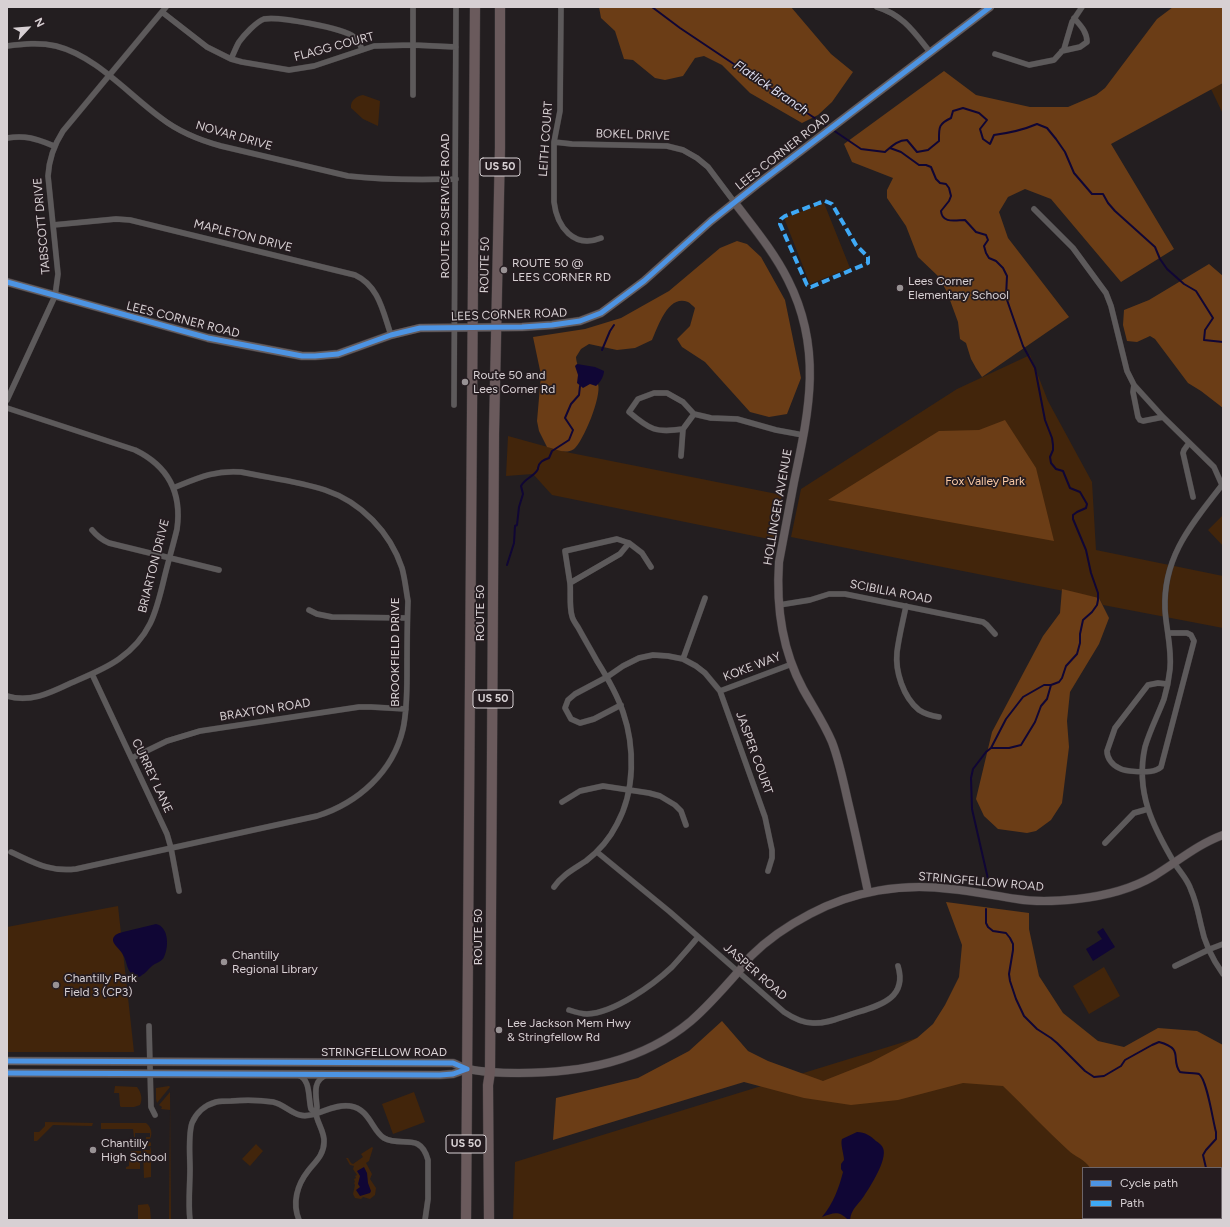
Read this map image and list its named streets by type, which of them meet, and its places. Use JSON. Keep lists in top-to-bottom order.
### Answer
{
  "streets": {
    "highway": ["US 50", "ROUTE 50"],
    "street": [
      "FLAGG COURT",
      "BOKEL DRIVE",
      "NOVAR DRIVE",
      "LEITH COURT",
      "LEES CORNER ROAD",
      "ROUTE 50 SERVICE ROAD",
      "TABSCOTT DRIVE",
      "MAPLETON DRIVE",
      "HOLLINGER AVENUE",
      "BRIARTON DRIVE",
      "SCIBILIA ROAD",
      "BROOKFIELD DRIVE",
      "KOKE WAY",
      "BRAXTON ROAD",
      "JASPER COURT",
      "CURREY LANE",
      "STRINGFELLOW ROAD",
      "JASPER ROAD"
    ]
  },
  "crossings": [
    ["FLAGG COURT", "ROUTE 50 SERVICE ROAD"],
    ["FLAGG COURT", "TABSCOTT DRIVE"],
    ["BOKEL DRIVE", "LEITH COURT"],
    ["BOKEL DRIVE", "LEES CORNER ROAD"],
    ["BOKEL DRIVE", "HOLLINGER AVENUE"],
    ["NOVAR DRIVE", "ROUTE 50 SERVICE ROAD"],
    ["NOVAR DRIVE", "TABSCOTT DRIVE"],
    ["LEES CORNER ROAD", "ROUTE 50 SERVICE ROAD"],
    ["LEES CORNER ROAD", "TABSCOTT DRIVE"],
    ["LEES CORNER ROAD", "MAPLETON DRIVE"],
    ["LEES CORNER ROAD", "ROUTE 50"],
    ["LEES CORNER ROAD", "HOLLINGER AVENUE"],
    ["TABSCOTT DRIVE", "MAPLETON DRIVE"],
    ["ROUTE 50", "STRINGFELLOW ROAD"],
    ["HOLLINGER AVENUE", "SCIBILIA ROAD"],
    ["HOLLINGER AVENUE", "KOKE WAY"],
    ["HOLLINGER AVENUE", "STRINGFELLOW ROAD"],
    ["BRIARTON DRIVE", "BROOKFIELD DRIVE"],
    ["BRIARTON DRIVE", "CURREY LANE"],
    ["BROOKFIELD DRIVE", "BRAXTON ROAD"],
    ["BROOKFIELD DRIVE", "CURREY LANE"],
    ["KOKE WAY", "JASPER COURT"],
    ["BRAXTON ROAD", "CURREY LANE"],
    ["STRINGFELLOW ROAD", "JASPER ROAD"]
  ],
  "water": ["Flatlick Branch"],
  "parks": ["Fox Valley Park"],
  "places": [
    "ROUTE 50 @ LEES CORNER RD",
    "Lees Corner Elementary School",
    "Route 50 and Lees Corner Rd",
    "Chantilly Regional Library",
    "Chantilly Park Field 3 (CP3)",
    "Lee Jackson Mem Hwy & Stringfellow Rd",
    "Chantilly High School"
  ],
  "legend": ["Cycle path", "Path"],
  "north": "top right"
}
